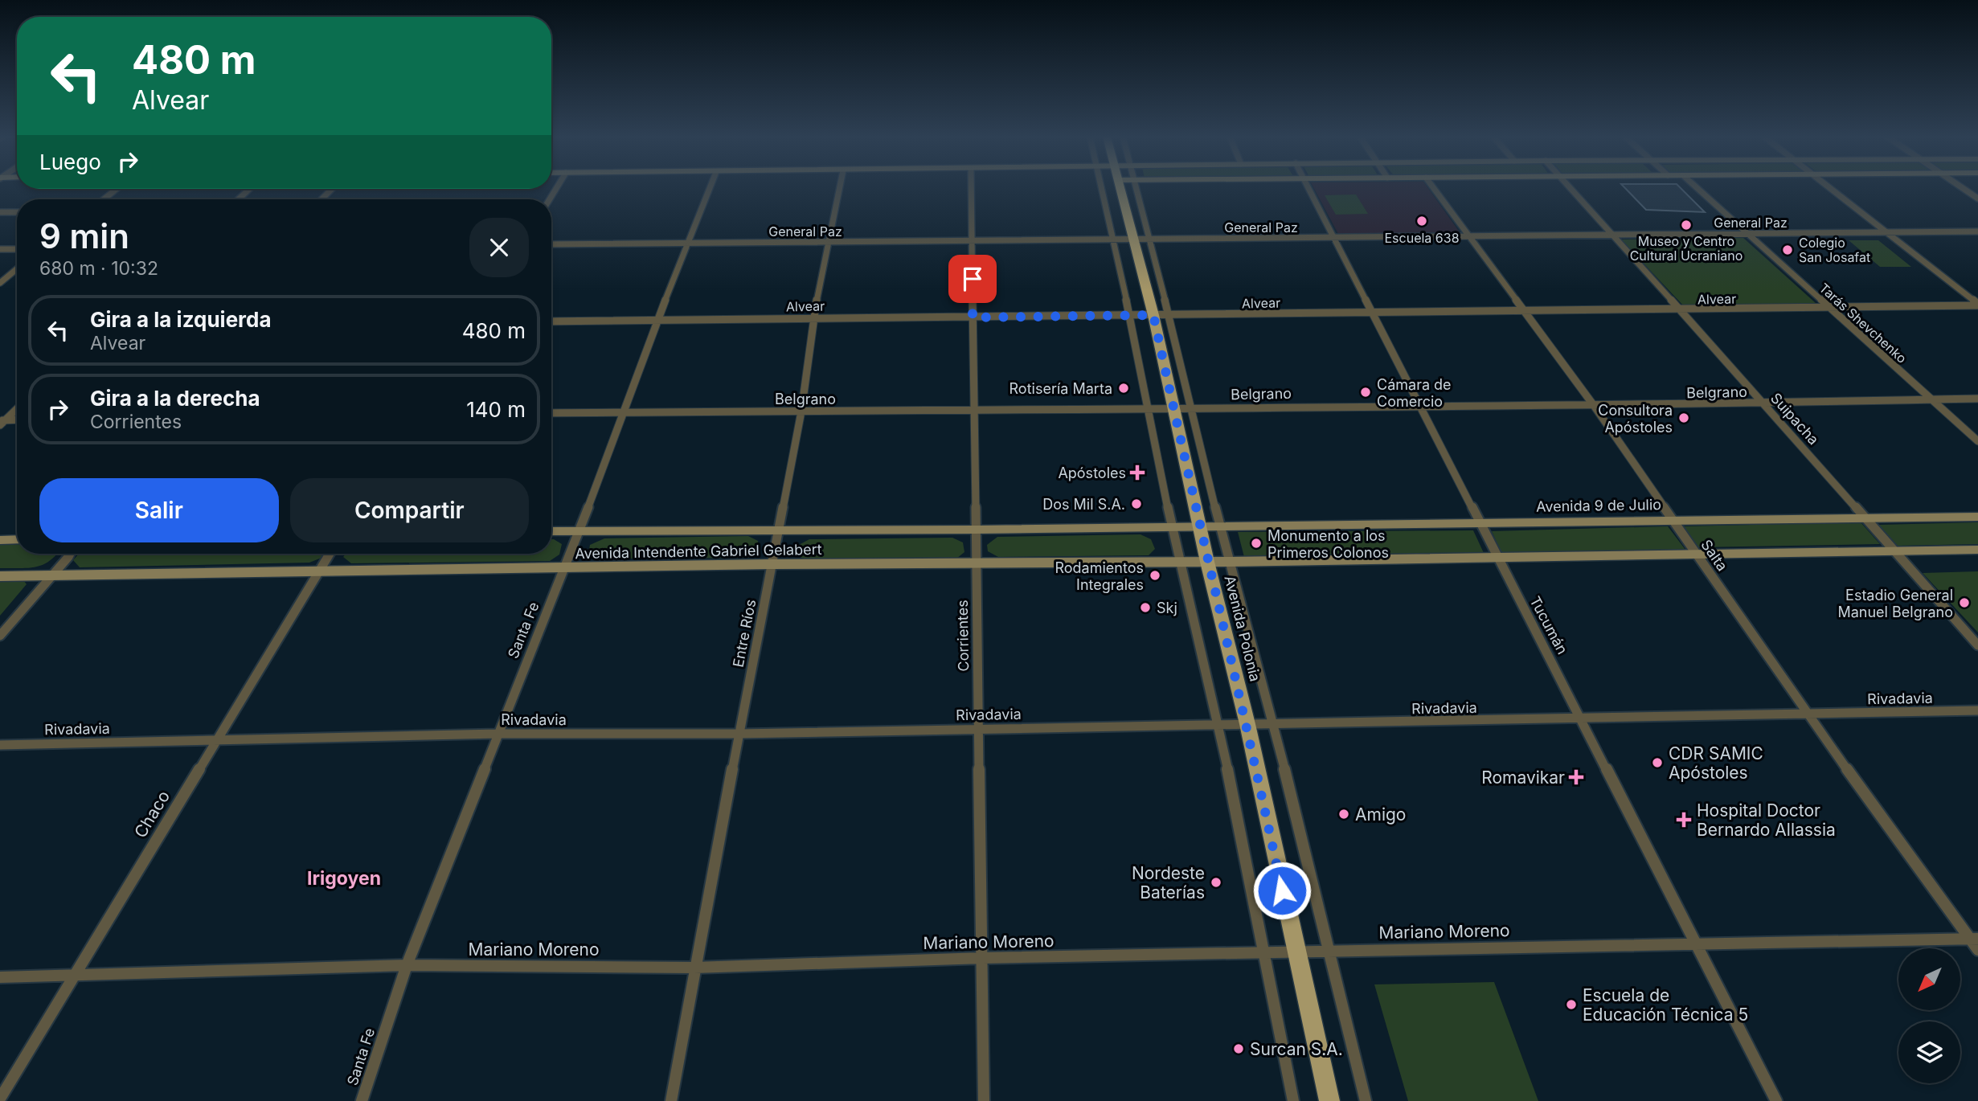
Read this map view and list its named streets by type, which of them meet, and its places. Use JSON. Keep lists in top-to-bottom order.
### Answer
{
  "streets": {
    "main road": ["Avenida 9 de Julio", "Avenida Intendente Gabriel Gelabert", "Avenida Polonia"],
    "street": [
      "General Paz",
      "Alvear",
      "Tarás Shevchenko",
      "Belgrano",
      "Suipacha",
      "Salta",
      "Tucumán",
      "Santa Fe",
      "Entre Ríos",
      "Corrientes",
      "Rivadavia",
      "Chaco",
      "Mariano Moreno"
    ]
  },
  "crossings": [
    ["General Paz", "Tarás Shevchenko"],
    ["General Paz", "Suipacha"],
    ["General Paz", "Salta"],
    ["General Paz", "Tucumán"],
    ["General Paz", "Avenida Polonia"],
    ["General Paz", "Santa Fe"],
    ["General Paz", "Entre Ríos"],
    ["General Paz", "Corrientes"],
    ["Alvear", "Tarás Shevchenko"],
    ["Alvear", "Suipacha"],
    ["Alvear", "Salta"],
    ["Alvear", "Tucumán"],
    ["Alvear", "Avenida Polonia"],
    ["Alvear", "Santa Fe"],
    ["Alvear", "Entre Ríos"],
    ["Alvear", "Corrientes"],
    ["Tarás Shevchenko", "Belgrano"],
    ["Belgrano", "Suipacha"],
    ["Belgrano", "Salta"],
    ["Belgrano", "Tucumán"],
    ["Belgrano", "Avenida Polonia"],
    ["Belgrano", "Santa Fe"],
    ["Belgrano", "Entre Ríos"],
    ["Belgrano", "Corrientes"],
    ["Suipacha", "Avenida 9 de Julio"],
    ["Avenida 9 de Julio", "Avenida Intendente Gabriel Gelabert"],
    ["Avenida 9 de Julio", "Salta"],
    ["Avenida 9 de Julio", "Tucumán"],
    ["Avenida 9 de Julio", "Avenida Polonia"],
    ["Avenida Intendente Gabriel Gelabert", "Avenida Polonia"],
    ["Avenida Intendente Gabriel Gelabert", "Santa Fe"],
    ["Avenida Intendente Gabriel Gelabert", "Entre Ríos"],
    ["Avenida Intendente Gabriel Gelabert", "Corrientes"],
    ["Avenida Intendente Gabriel Gelabert", "Chaco"],
    ["Salta", "Rivadavia"],
    ["Salta", "Mariano Moreno"],
    ["Tucumán", "Rivadavia"],
    ["Tucumán", "Mariano Moreno"],
    ["Avenida Polonia", "Rivadavia"],
    ["Avenida Polonia", "Mariano Moreno"],
    ["Santa Fe", "Rivadavia"],
    ["Santa Fe", "Mariano Moreno"],
    ["Entre Ríos", "Rivadavia"],
    ["Entre Ríos", "Mariano Moreno"],
    ["Corrientes", "Rivadavia"],
    ["Corrientes", "Mariano Moreno"],
    ["Rivadavia", "Chaco"],
    ["Chaco", "Mariano Moreno"]
  ],
  "districts": ["Irigoyen"],
  "places": {
    "other": [
      "Escuela 638",
      "Museo y Centro Cultural Ucraniano",
      "Colegio San Josafat",
      "Rotisería Marta",
      "Cámara de Comercio",
      "Consultora Apóstoles",
      "Dos Mil S.A.",
      "Monumento a los Primeros Colonos",
      "Rodamientos Integrales",
      "Estadio General Manuel Belgrano",
      "Skj",
      "CDR SAMIC Apóstoles",
      "Amigo",
      "Nordeste Baterías",
      "Escuela de Educación Técnica 5",
      "Surcan S.A."
    ],
    "health": ["Apóstoles", "Romavikar", "Hospital Doctor Bernardo Allassia"]
  },
  "north": "bottom left",
  "page": {
    "turn": ["480 m", "Alvear"],
    "then": "Luego",
    "heading": ["9 min", "680 m · 10:32"],
    "list": [
      {
        "name": "Gira a la izquierda",
        "note": "Alvear",
        "value": "480 m"
      },
      {
        "name": "Gira a la derecha",
        "note": "Corrientes",
        "value": "140 m"
      }
    ],
    "buttons": ["Salir", "Compartir"]
  }
}
